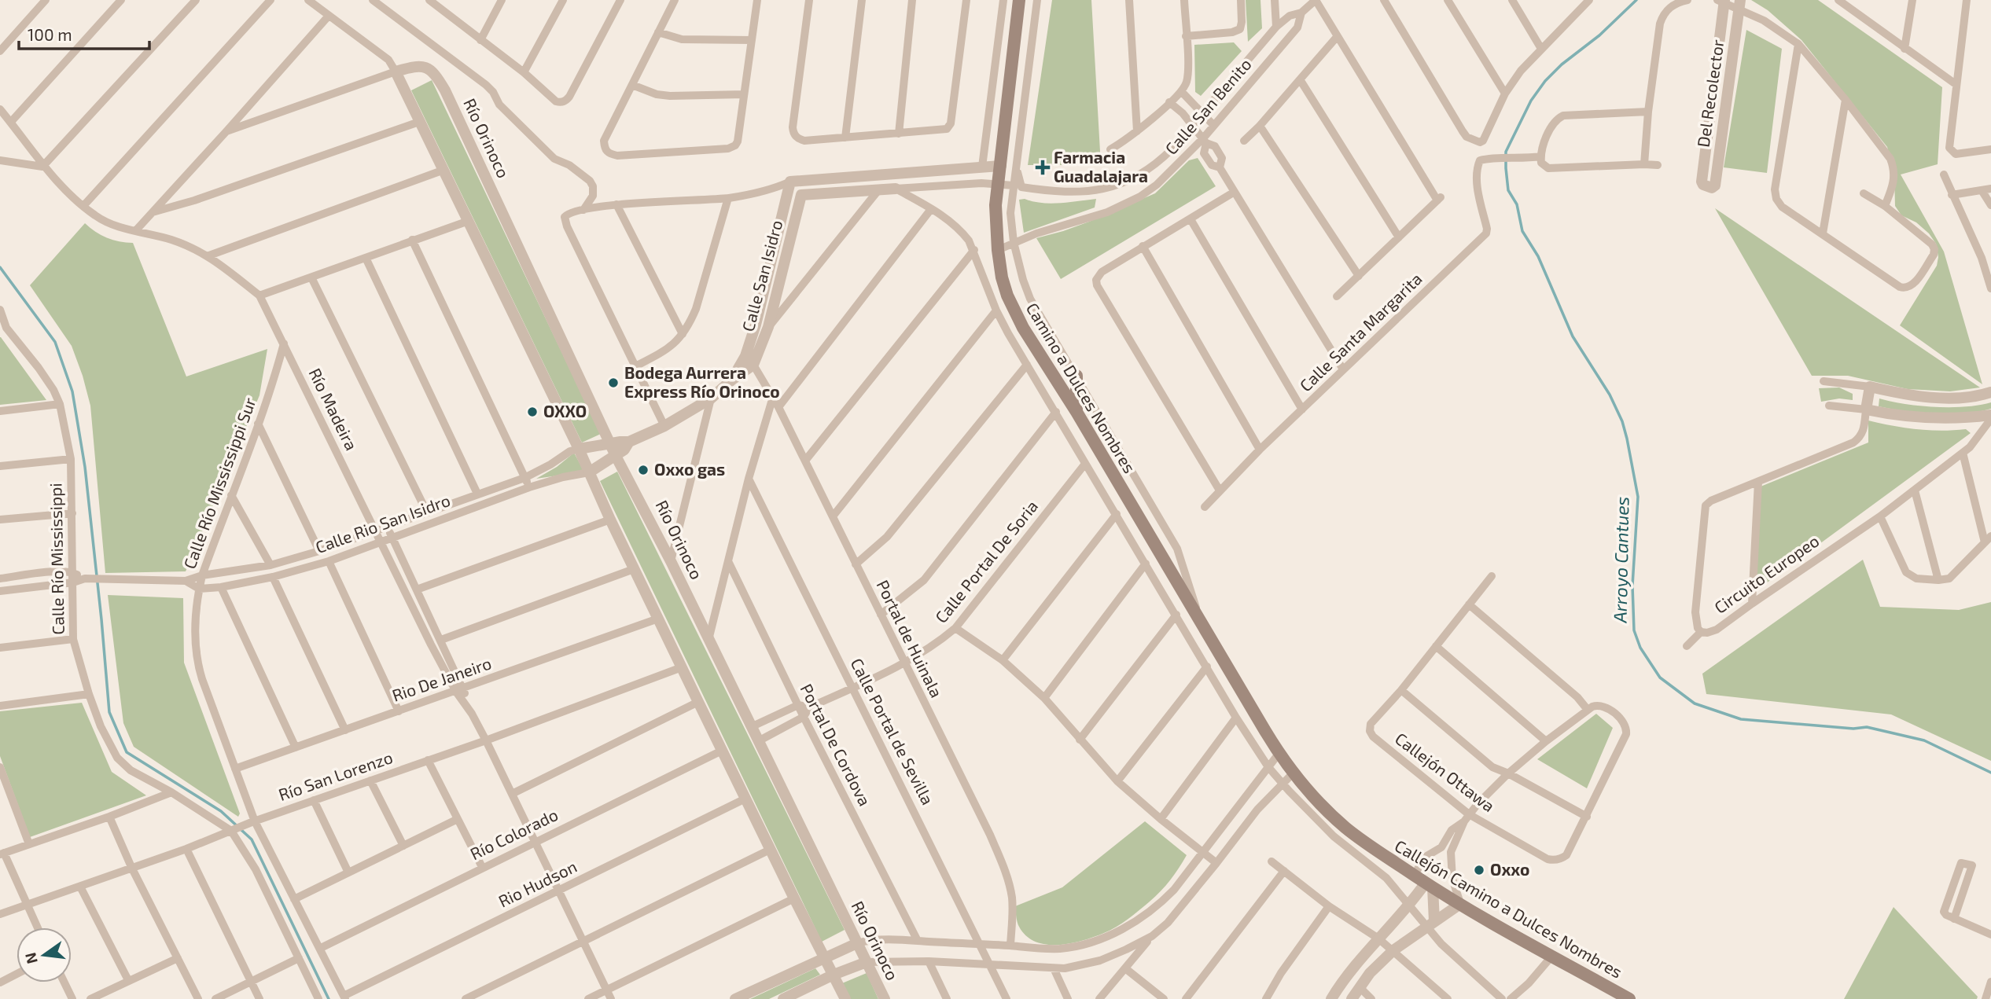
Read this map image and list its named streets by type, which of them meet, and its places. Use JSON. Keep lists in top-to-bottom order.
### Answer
{
  "streets": {
    "main road": ["Camino a Dulces Nombres", "Callejón Camino a Dulces Nombres"],
    "street": [
      "Del Recolector",
      "Calle San Benito",
      "Río Orinoco",
      "Calle San Isidro",
      "Calle Santa Margarita",
      "Río Madeira",
      "Calle Río Mississippi Sur",
      "Calle Rio San Isidro",
      "Calle Río Mississippi",
      "Calle Portal De Soria",
      "Circuito Europeo",
      "Portal de Huinala",
      "Rio De Janeiro",
      "Calle Portal de Sevilla",
      "Portal De Cordova",
      "Callejón Ottawa",
      "Río San Lorenzo",
      "Río Colorado",
      "Rio Hudson"
    ]
  },
  "crossings": [
    ["Calle San Benito", "Camino a Dulces Nombres"],
    ["Calle San Isidro", "Portal de Huinala"],
    ["Camino a Dulces Nombres", "Calle Portal De Soria"],
    ["Camino a Dulces Nombres", "Callejón Camino a Dulces Nombres"],
    ["Río Madeira", "Calle Río Mississippi Sur"],
    ["Río Madeira", "Calle Rio San Isidro"],
    ["Río Madeira", "Rio De Janeiro"],
    ["Río Madeira", "Río San Lorenzo"],
    ["Río Madeira", "Río Colorado"],
    ["Río Madeira", "Rio Hudson"],
    ["Calle Río Mississippi Sur", "Calle Rio San Isidro"],
    ["Calle Río Mississippi Sur", "Rio De Janeiro"],
    ["Calle Río Mississippi Sur", "Río San Lorenzo"],
    ["Calle Río Mississippi Sur", "Río Colorado"],
    ["Calle Río Mississippi Sur", "Rio Hudson"],
    ["Calle Rio San Isidro", "Calle Río Mississippi"],
    ["Calle Río Mississippi", "Río San Lorenzo"],
    ["Calle Portal De Soria", "Portal de Huinala"],
    ["Calle Portal De Soria", "Calle Portal de Sevilla"]
  ],
  "water": ["Arroyo Cantues"],
  "places": {
    "health": ["Farmacia Guadalajara"],
    "other": [
      "Bodega Aurrera Express Río Orinoco",
      "OXXO",
      "Oxxo gas",
      "Oxxo"
    ]
  },
  "scale_bar": "100 m",
  "north": "left"
}
